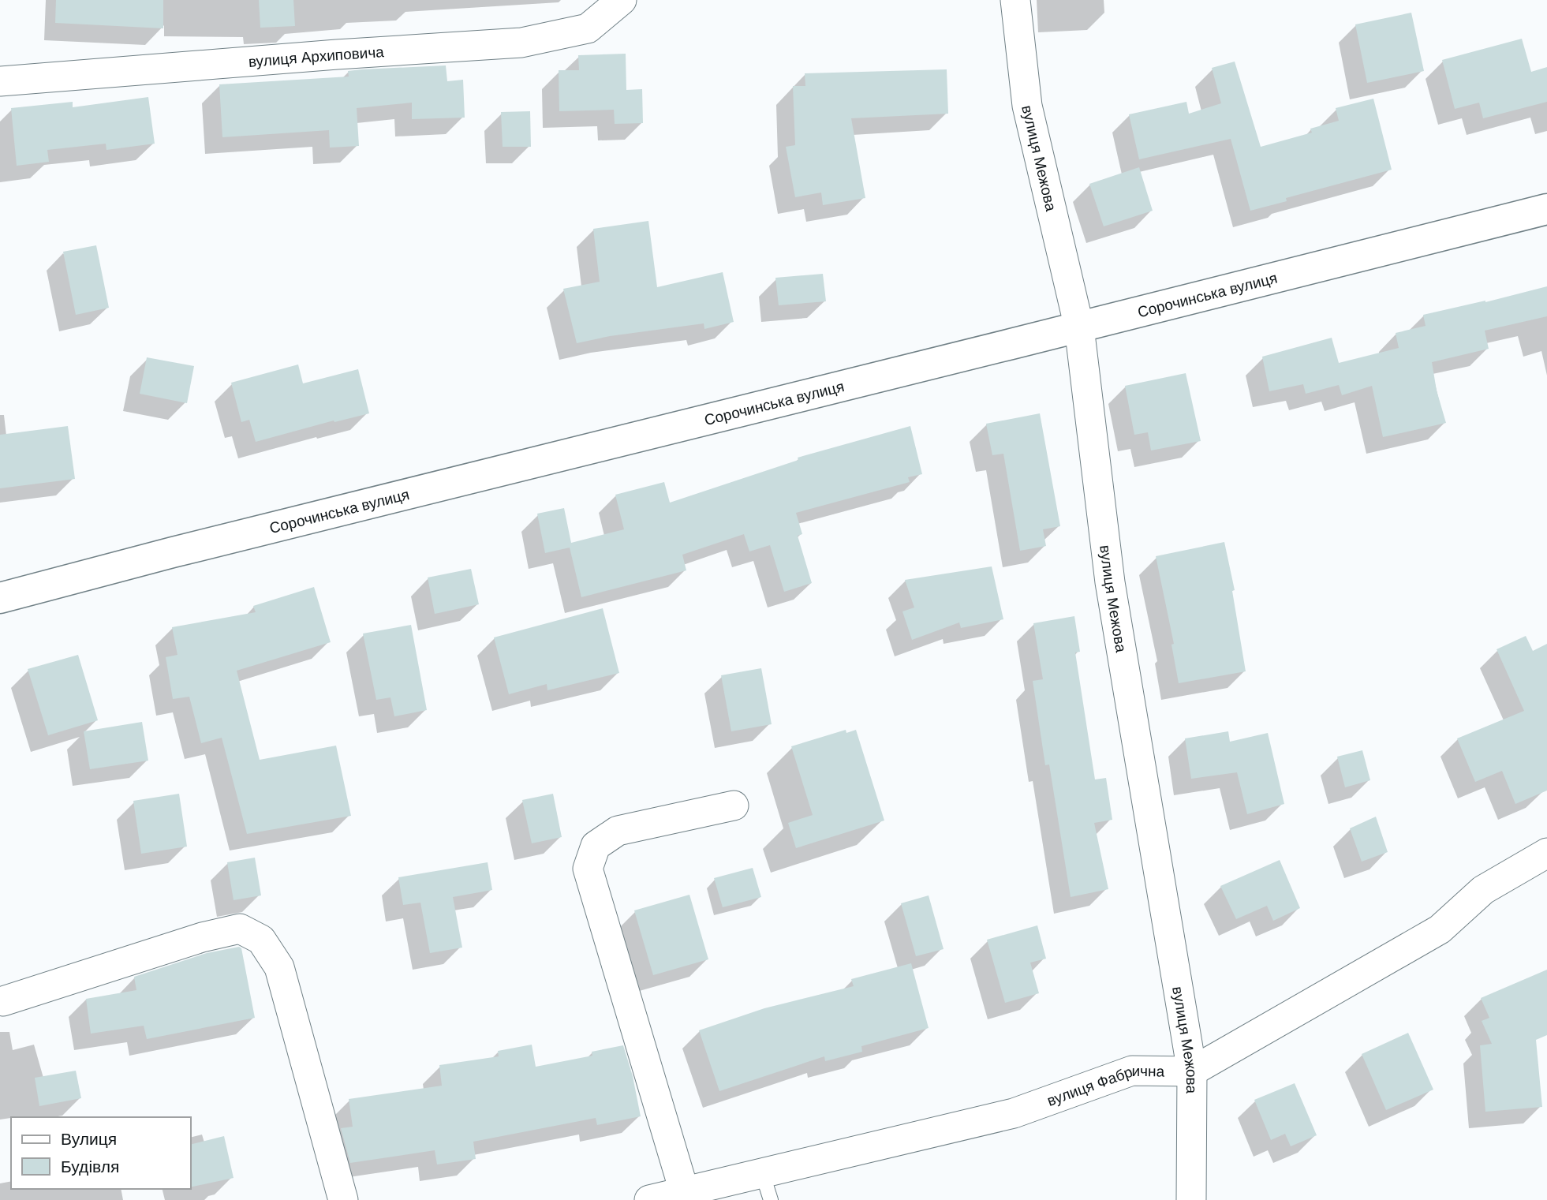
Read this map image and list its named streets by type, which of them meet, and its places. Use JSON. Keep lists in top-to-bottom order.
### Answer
{
  "streets": {
    "main road": ["Сорочинська вулиця"],
    "street": ["вулиця Архиповича", "вулиця Межова", "вулиця Фабрична"]
  },
  "crossings": [
    ["вулиця Межова", "Сорочинська вулиця"],
    ["вулиця Межова", "вулиця Фабрична"]
  ],
  "legend": ["Вулиця", "Будівля"]
}
